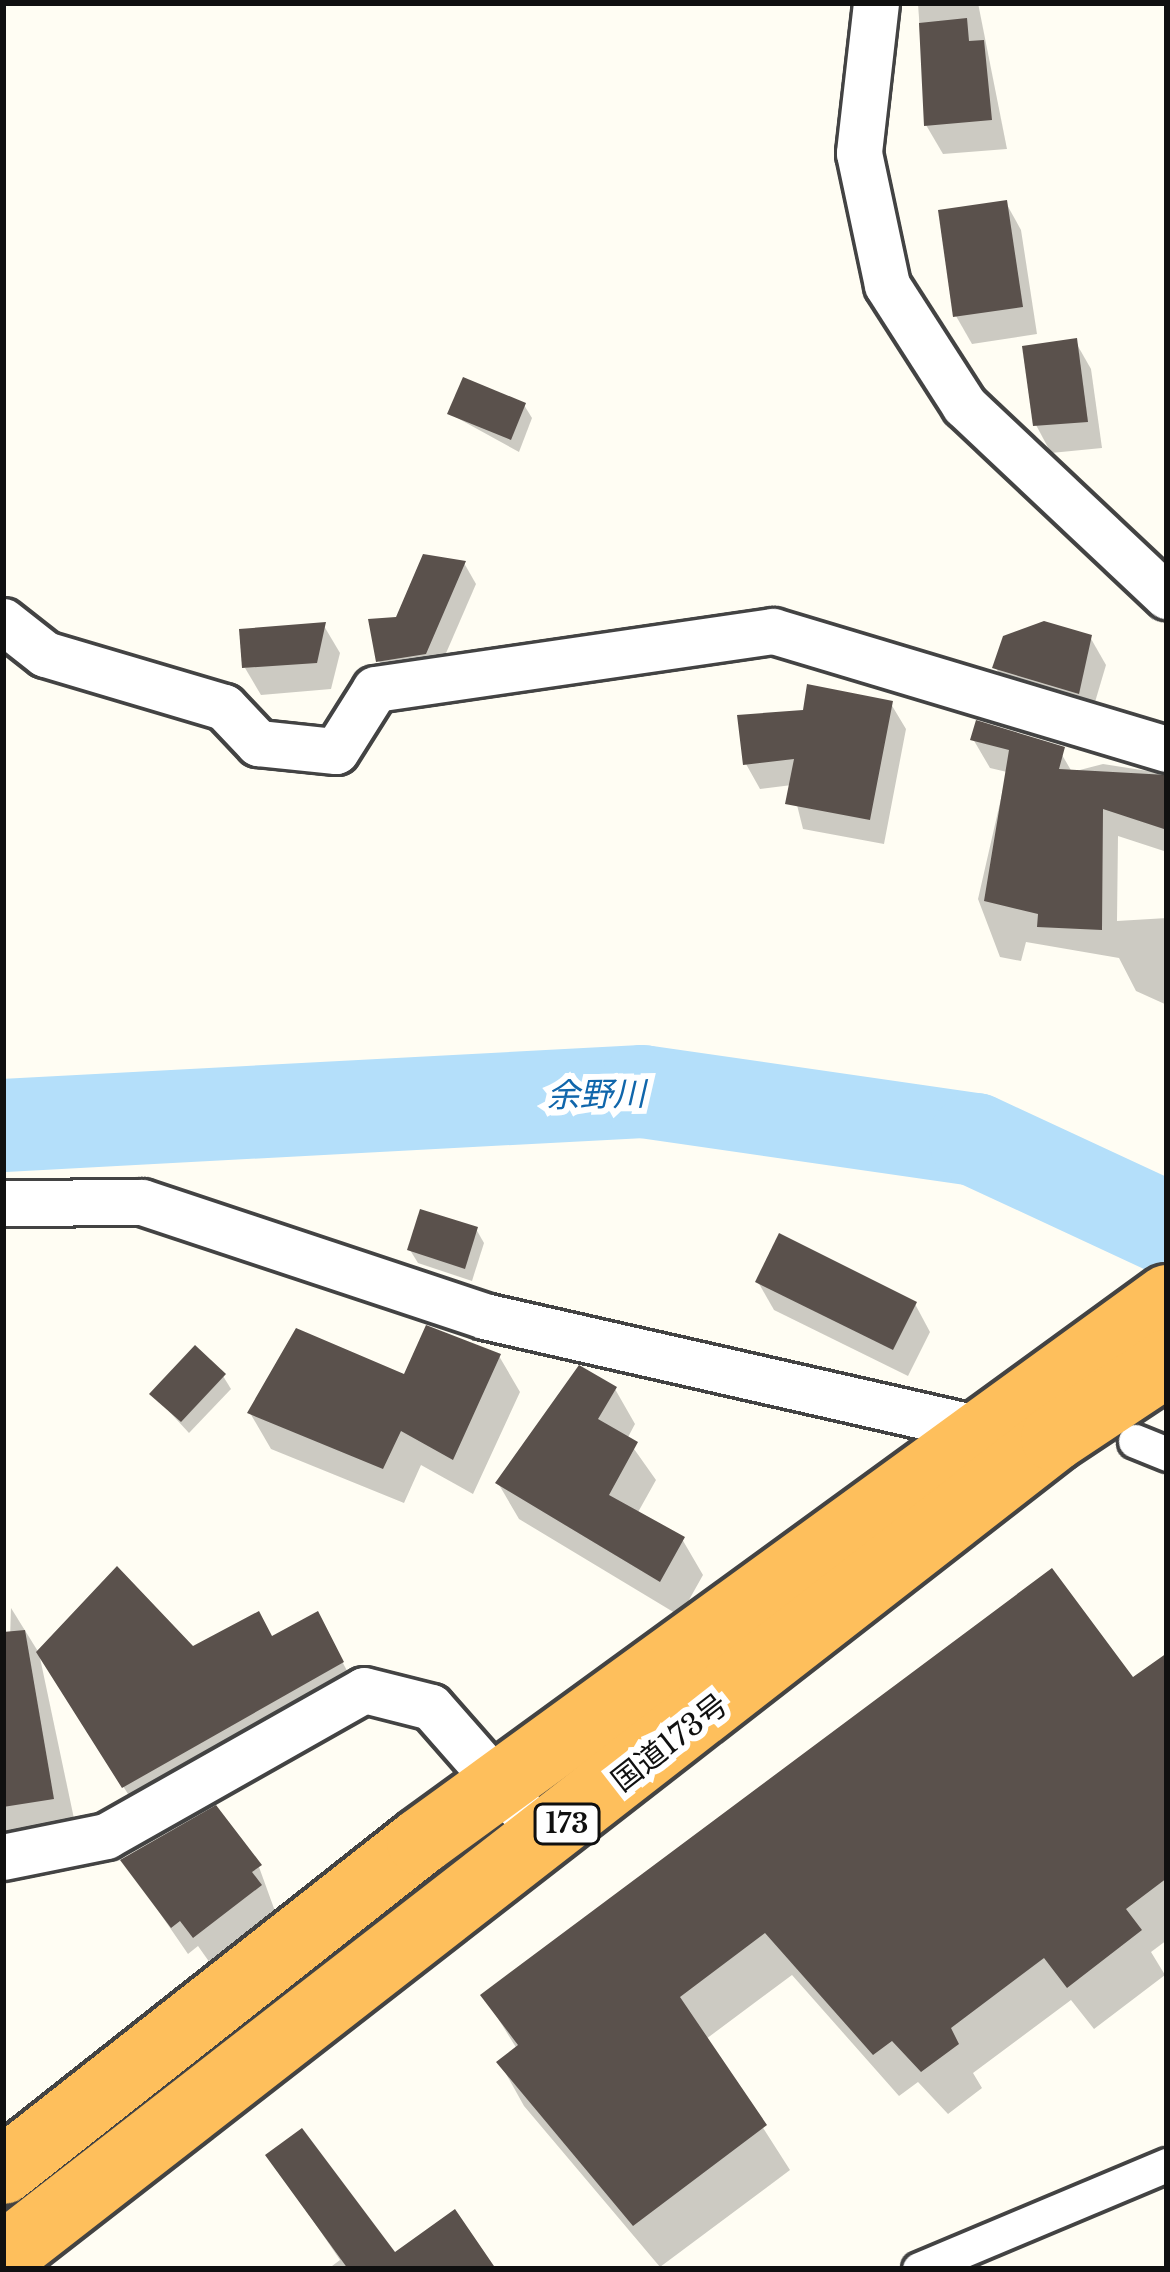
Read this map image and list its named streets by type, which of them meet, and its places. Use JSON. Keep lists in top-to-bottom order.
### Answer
{
  "streets": {
    "highway": ["国道173号", "173"]
  },
  "water": ["余野川"]
}
